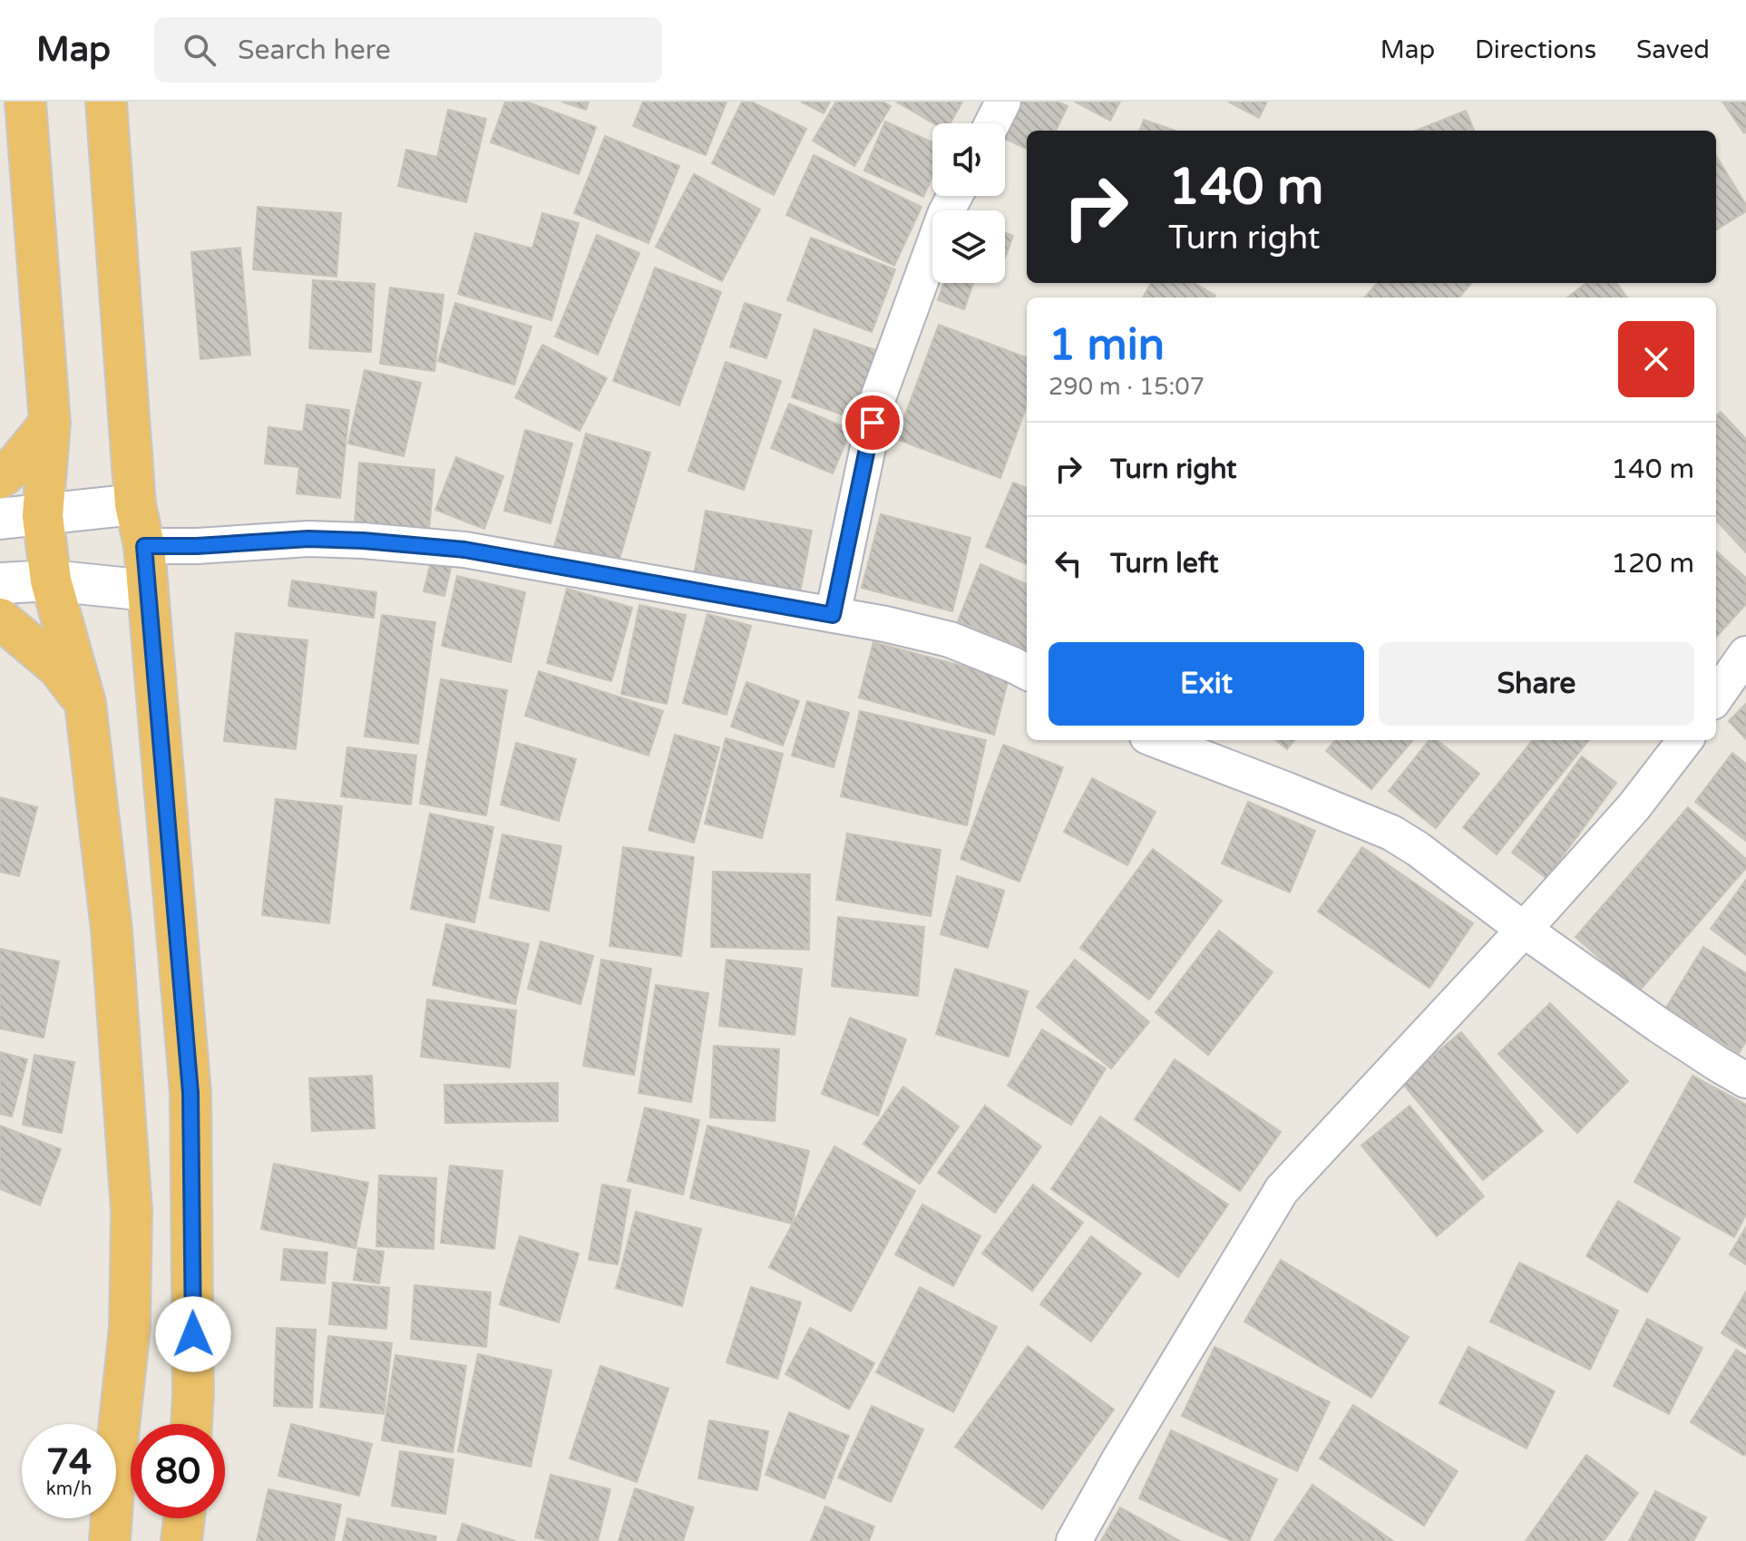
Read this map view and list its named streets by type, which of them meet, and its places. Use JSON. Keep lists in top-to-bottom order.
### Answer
{
  "page": {
    "header": "Map",
    "search": "Search here",
    "nav": ["Map", "Directions", "Saved"],
    "turn": ["140 m", "Turn right"],
    "heading": ["1 min", "290 m · 15:07"],
    "list": [
      {
        "name": "Turn right",
        "value": "140 m"
      },
      {
        "name": "Turn left",
        "value": "120 m"
      }
    ],
    "buttons": ["Exit", "Share"],
    "speed": "74 km/h",
    "limit": "80"
  }
}
